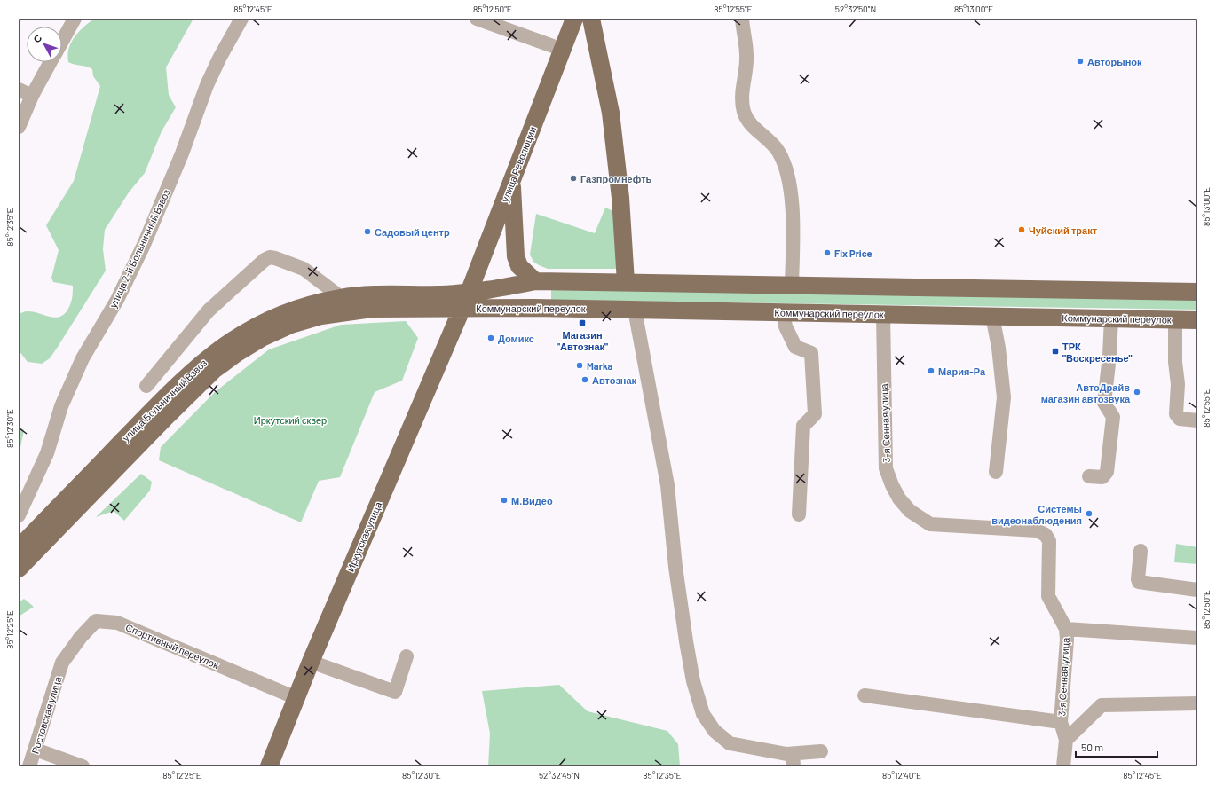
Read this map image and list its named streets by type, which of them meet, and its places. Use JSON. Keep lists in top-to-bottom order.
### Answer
{
  "streets": {
    "main road": [
      "улица Революции",
      "Коммунарский переулок",
      "улица Больничный Взвоз",
      "Иркутская улица"
    ],
    "street": [
      "улица 2-й Больничный Взвоз",
      "3-я Сенная улица",
      "Спортивный переулок",
      "Ростовская улица"
    ]
  },
  "crossings": [
    ["улица Революции", "Коммунарский переулок"],
    ["улица Революции", "улица Больничный Взвоз"],
    ["улица Революции", "Иркутская улица"],
    ["Коммунарский переулок", "улица Больничный Взвоз"],
    ["Коммунарский переулок", "3-я Сенная улица"],
    ["Коммунарский переулок", "Иркутская улица"],
    ["улица Больничный Взвоз", "Иркутская улица"],
    ["Иркутская улица", "Спортивный переулок"],
    ["Спортивный переулок", "Ростовская улица"]
  ],
  "parks": ["Иркутский сквер"],
  "places": {
    "other": [
      "Авторынок",
      "Газпромнефть",
      "Чуйский тракт",
      "Садовый центр",
      "Fix Price",
      "Домикс",
      "Marka",
      "Мария-Ра",
      "Автознак",
      "АвтоДрайв магазин автозвука",
      "М.Видео",
      "Системы видеонаблюдения"
    ],
    "transit": ["Магазин \"Автознак\"", "ТРК \"Воскресенье\""]
  },
  "scale_bar": "50 m",
  "north": "top left",
  "coordinates": [
    "85°12'45\"E",
    "85°12'50\"E",
    "85°12'55\"E",
    "52°32'50\"N",
    "85°13'00\"E",
    "85°12'35\"E",
    "85°12'30\"E",
    "85°12'25\"E",
    "52°32'45\"N",
    "85°12'40\"E"
  ]
}
